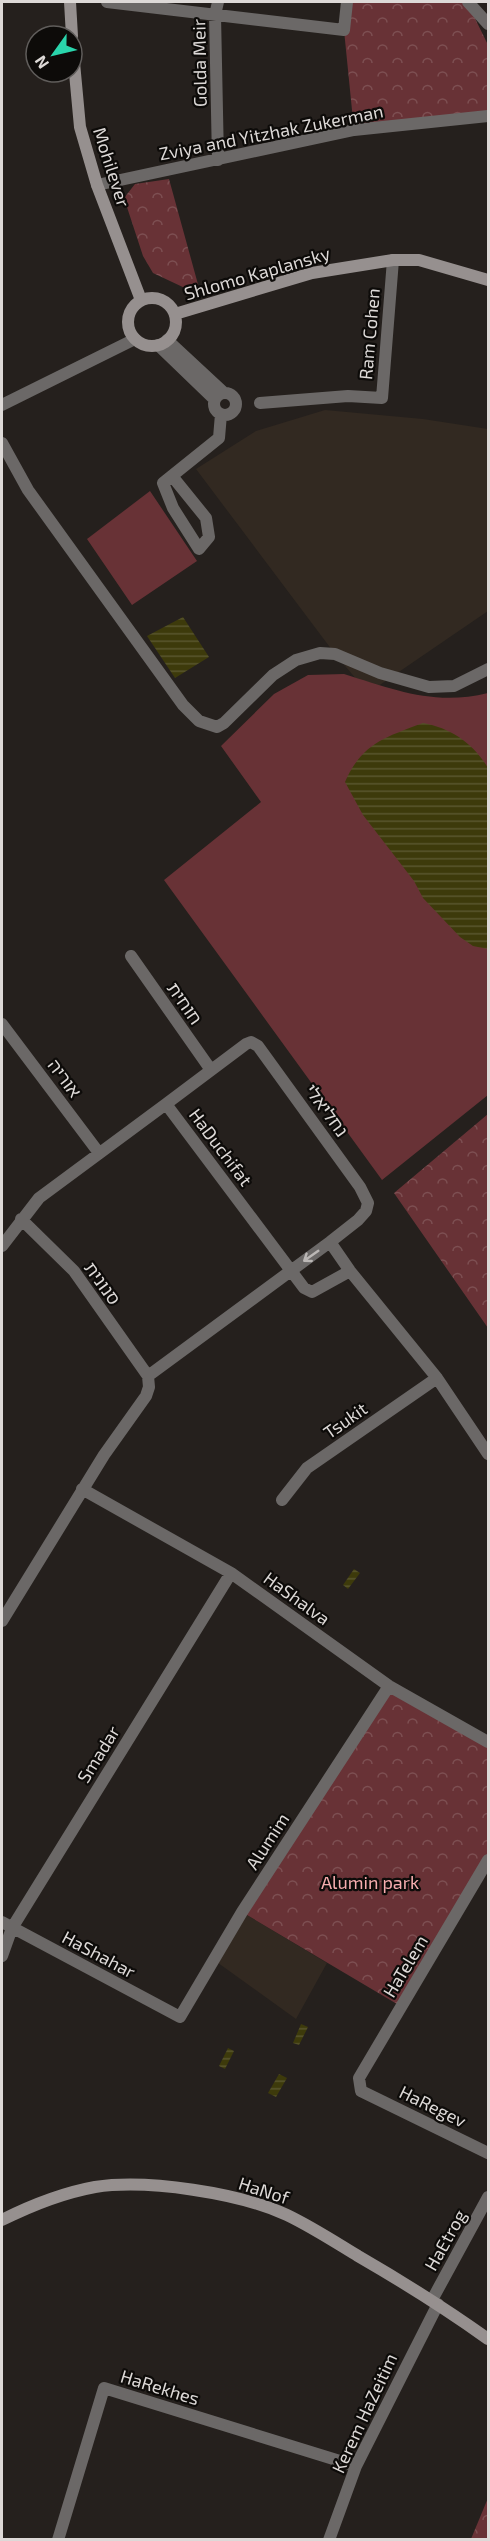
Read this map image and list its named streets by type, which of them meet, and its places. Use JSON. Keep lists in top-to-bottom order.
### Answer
{
  "streets": {
    "street": [
      "Golda Meir",
      "Zviya and Yitzhak Zukerman",
      "Mohilever",
      "Shlomo Kaplansky",
      "Ram Cohen",
      "חוחית",
      "אוריה",
      "נחליאלי",
      "HaDuchifat",
      "סנונית",
      "Tsukit",
      "HaShalva",
      "Smadar",
      "Alumim",
      "HaShahar",
      "HaTelem",
      "HaRegev",
      "HaNof",
      "HaEtrog",
      "HaRekhes",
      "Kerem HaZeitim"
    ]
  },
  "crossings": [
    ["Golda Meir", "Zviya and Yitzhak Zukerman"],
    ["Zviya and Yitzhak Zukerman", "Mohilever"],
    ["Mohilever", "Shlomo Kaplansky"],
    ["Shlomo Kaplansky", "Ram Cohen"],
    ["חוחית", "נחליאלי"],
    ["אוריה", "HaDuchifat"],
    ["HaDuchifat", "סנונית"],
    ["HaShalva", "Smadar"],
    ["HaShalva", "Alumim"],
    ["Smadar", "HaShahar"],
    ["Alumim", "HaShahar"],
    ["HaTelem", "HaRegev"],
    ["HaNof", "HaEtrog"],
    ["HaNof", "Kerem HaZeitim"],
    ["HaEtrog", "Kerem HaZeitim"],
    ["HaRekhes", "Kerem HaZeitim"]
  ],
  "parks": ["Alumin park"],
  "north": "bottom left"
}
